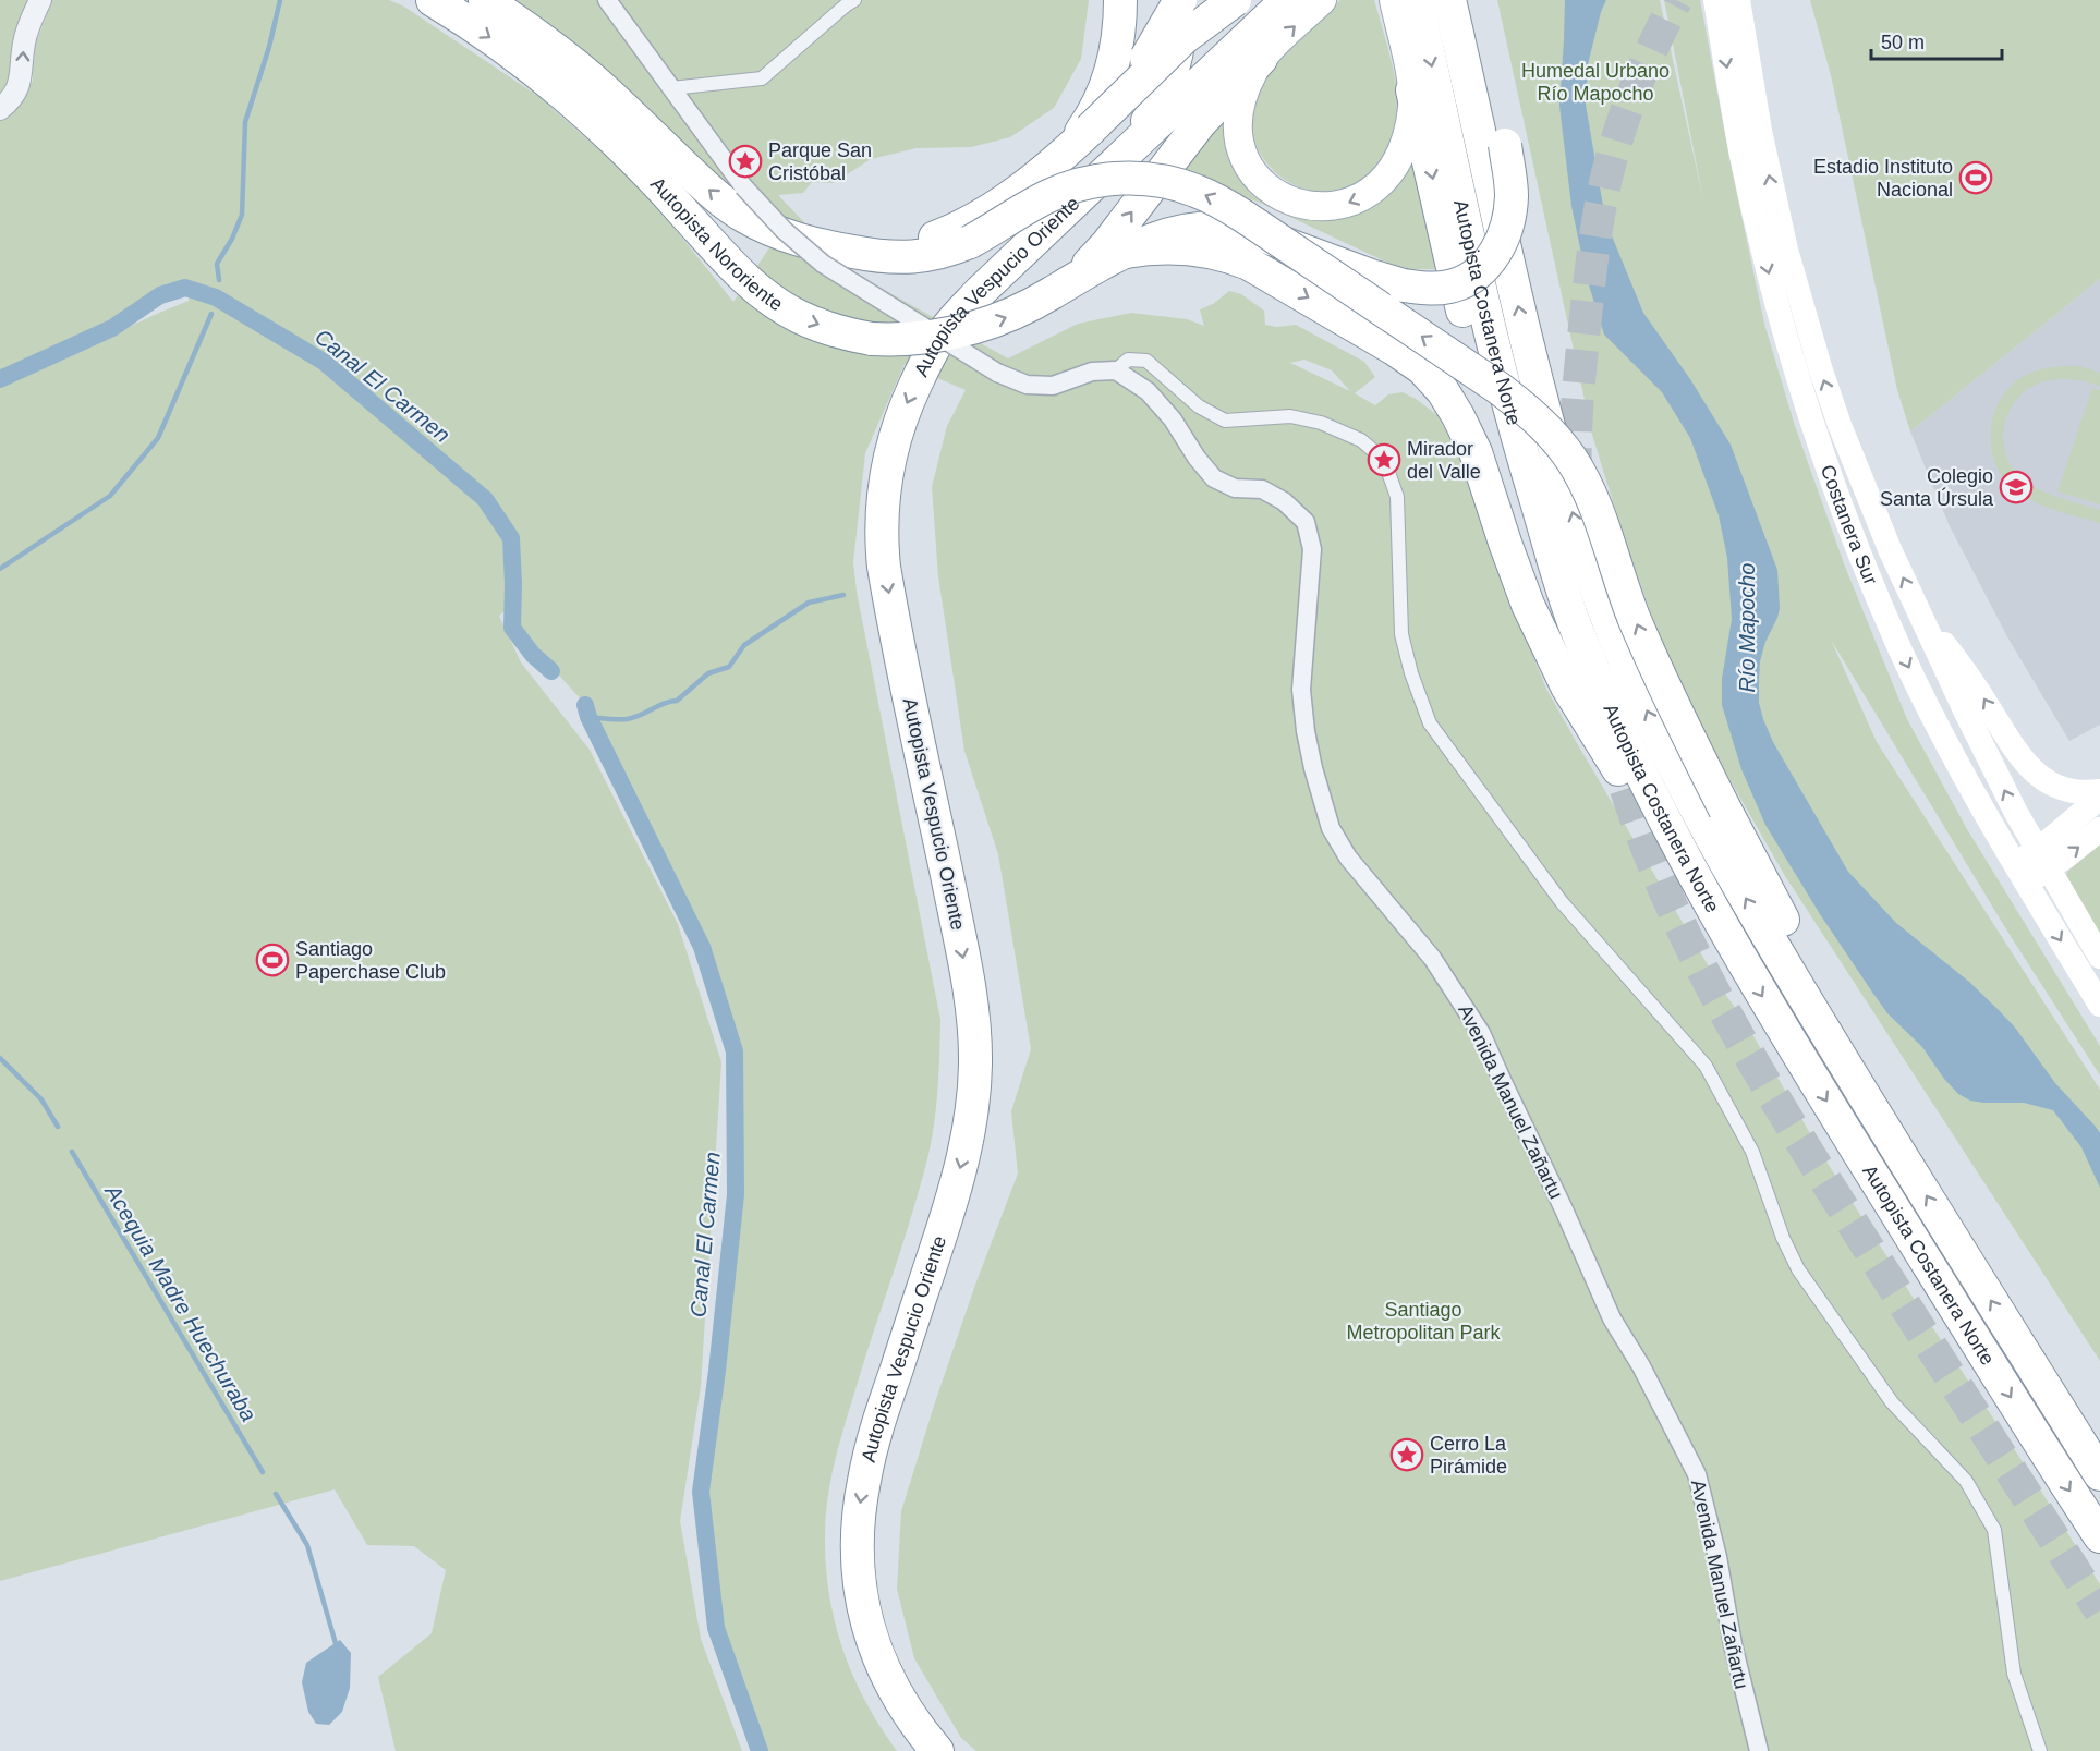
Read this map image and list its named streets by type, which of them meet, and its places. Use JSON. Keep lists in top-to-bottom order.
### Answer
{
  "streets": {
    "highway": ["Autopista Nororiente", "Autopista Vespucio Oriente", "Autopista Costanera Norte"],
    "main road": ["Costanera Sur"],
    "street": ["Avenida Manuel Zañartu"]
  },
  "crossings": [
    ["Autopista Nororiente", "Autopista Costanera Norte"]
  ],
  "one_way": ["Autopista Vespucio Oriente"],
  "water": ["Canal El Carmen", "Río Mapocho", "Acequia Madre Huechuraba"],
  "parks": ["Humedal Urbano Río Mapocho", "Santiago Metropolitan Park"],
  "places": {
    "place": ["Parque San Cristóbal", "Mirador del Valle", "Cerro La Pirámide"],
    "sports": ["Estadio Instituto Nacional", "Santiago Paperchase Club"],
    "school or university": ["Colegio Santa Úrsula"]
  },
  "scale_bar": "50 m"
}
